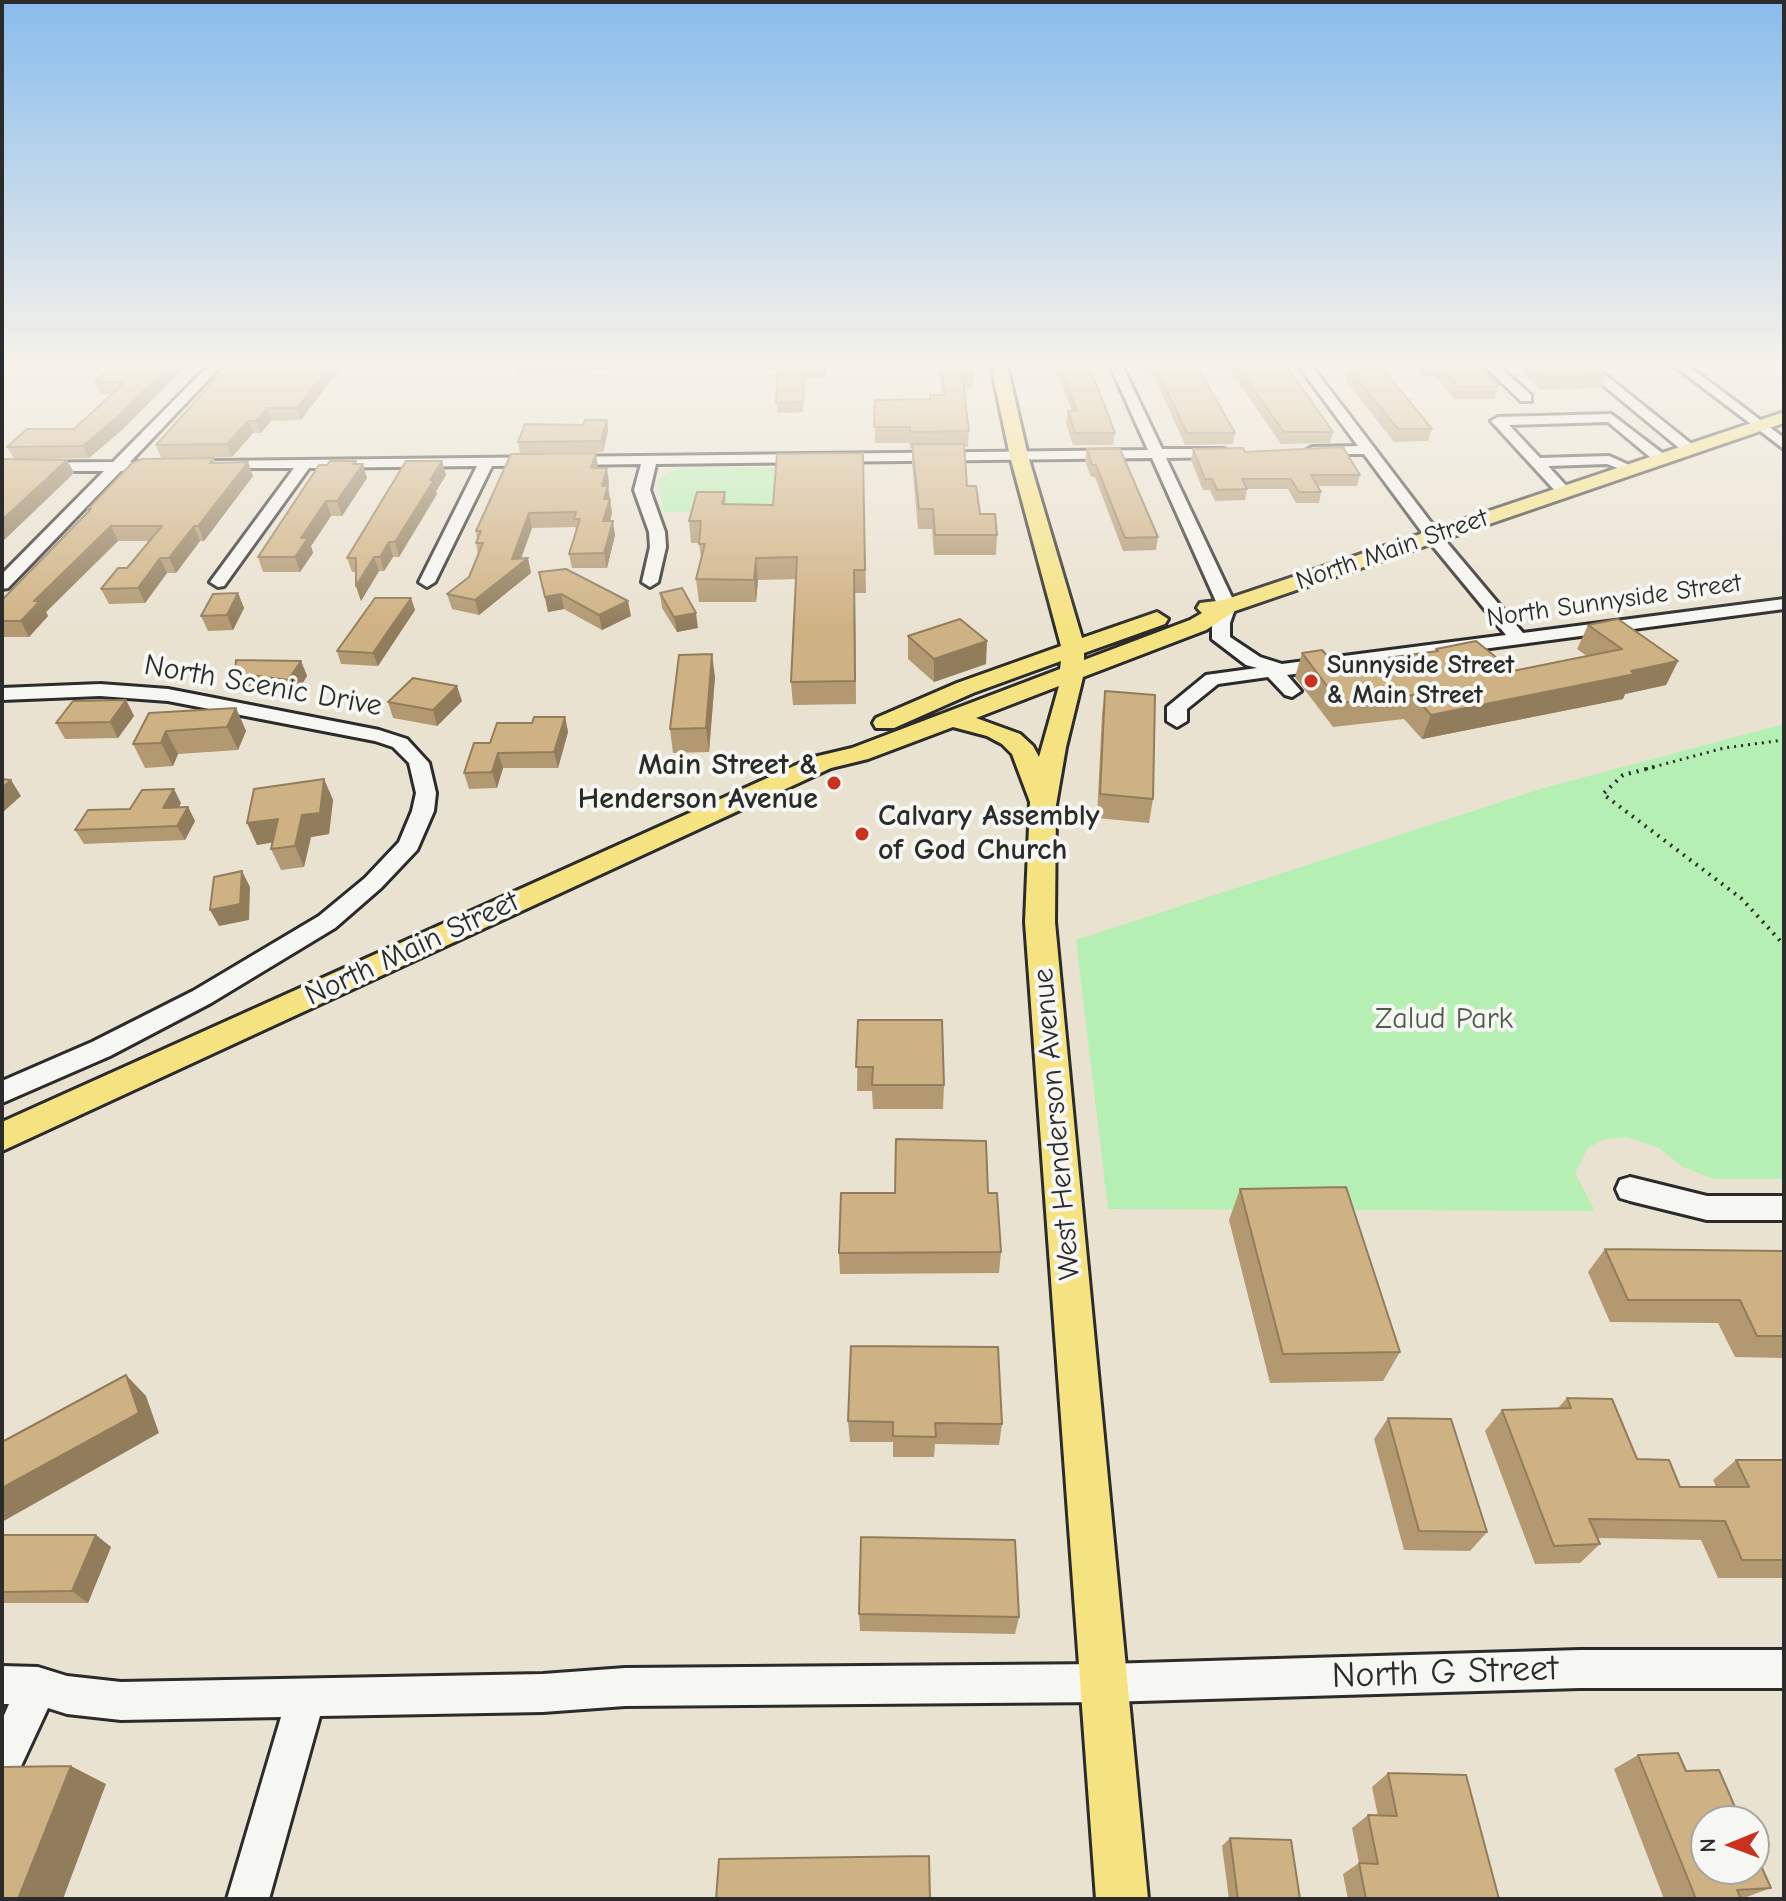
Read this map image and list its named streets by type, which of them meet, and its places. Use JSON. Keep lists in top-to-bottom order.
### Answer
{
  "streets": {
    "main road": ["North Main Street", "West Henderson Avenue"],
    "street": ["North Sunnyside Street", "North Scenic Drive", "North G Street"]
  },
  "crossings": [
    ["North Main Street", "West Henderson Avenue"],
    ["West Henderson Avenue", "North G Street"]
  ],
  "parks": ["Zalud Park"],
  "places": ["Sunnyside Street & Main Street", "Main Street & Henderson Avenue", "Calvary Assembly of God Church"],
  "north": "left"
}
